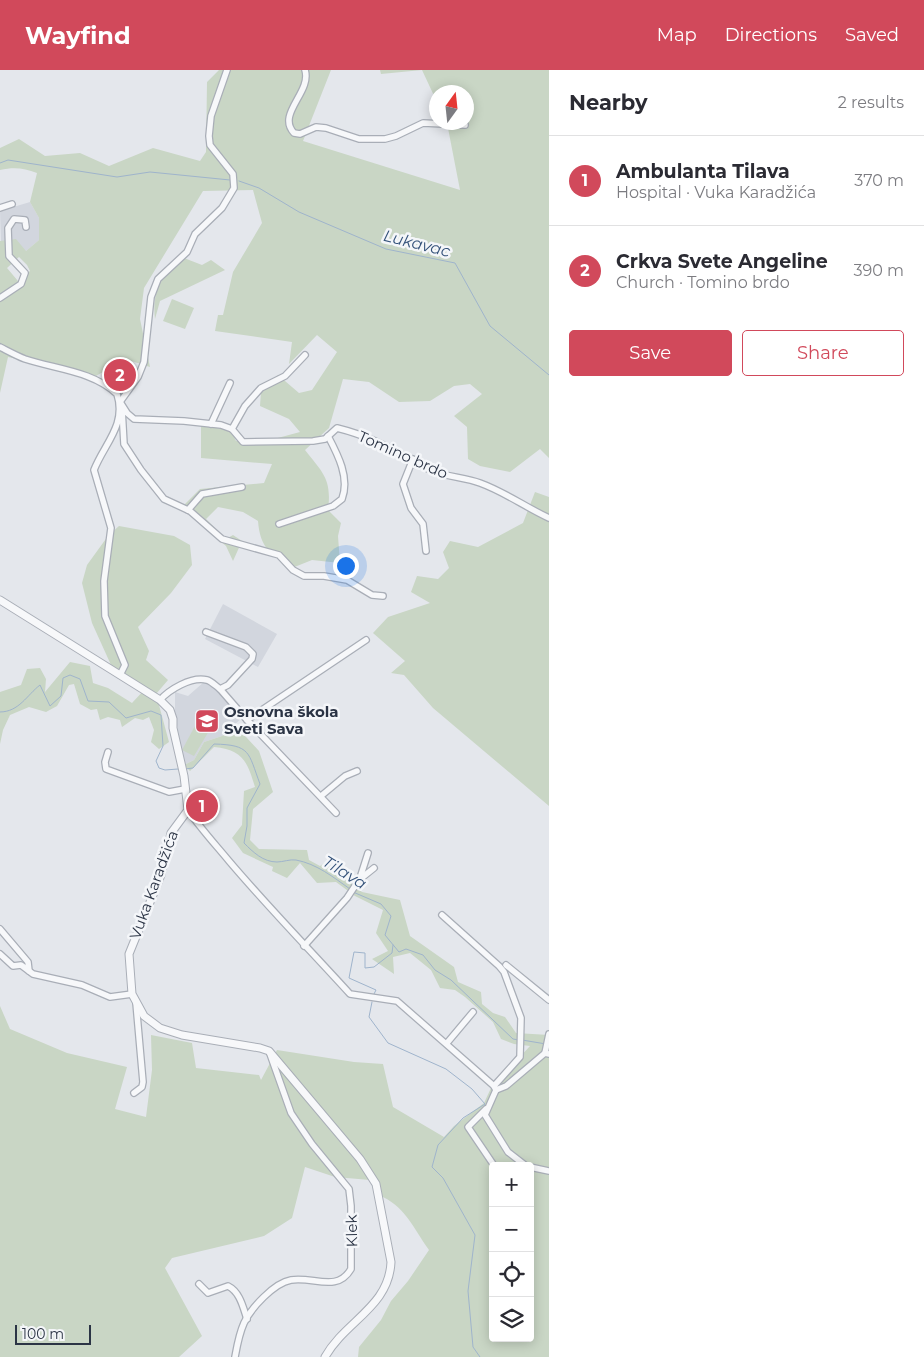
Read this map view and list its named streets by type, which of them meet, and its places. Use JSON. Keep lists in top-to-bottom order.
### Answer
{
  "streets": {
    "street": ["Tomino brdo", "Vuka Karadžića", "Klek"]
  },
  "water": ["Lukavac", "Tilava"],
  "places": {
    "school or university": ["Osnovna škola Sveti Sava"]
  },
  "scale_bar": "100 m",
  "north": "top",
  "page": {
    "header": "Wayfind",
    "nav": ["Map", "Directions", "Saved"],
    "heading": ["Nearby", "2 results"],
    "list": [
      {
        "mark": "1",
        "name": "Ambulanta Tilava",
        "note": "Hospital · Vuka Karadžića",
        "value": "370 m"
      },
      {
        "mark": "2",
        "name": "Crkva Svete Angeline",
        "note": "Church · Tomino brdo",
        "value": "390 m"
      }
    ],
    "buttons": ["Save", "Share"],
    "pins": ["2", "1"],
    "map_buttons": ["+", "−"],
    "scale": "100 m"
  }
}
